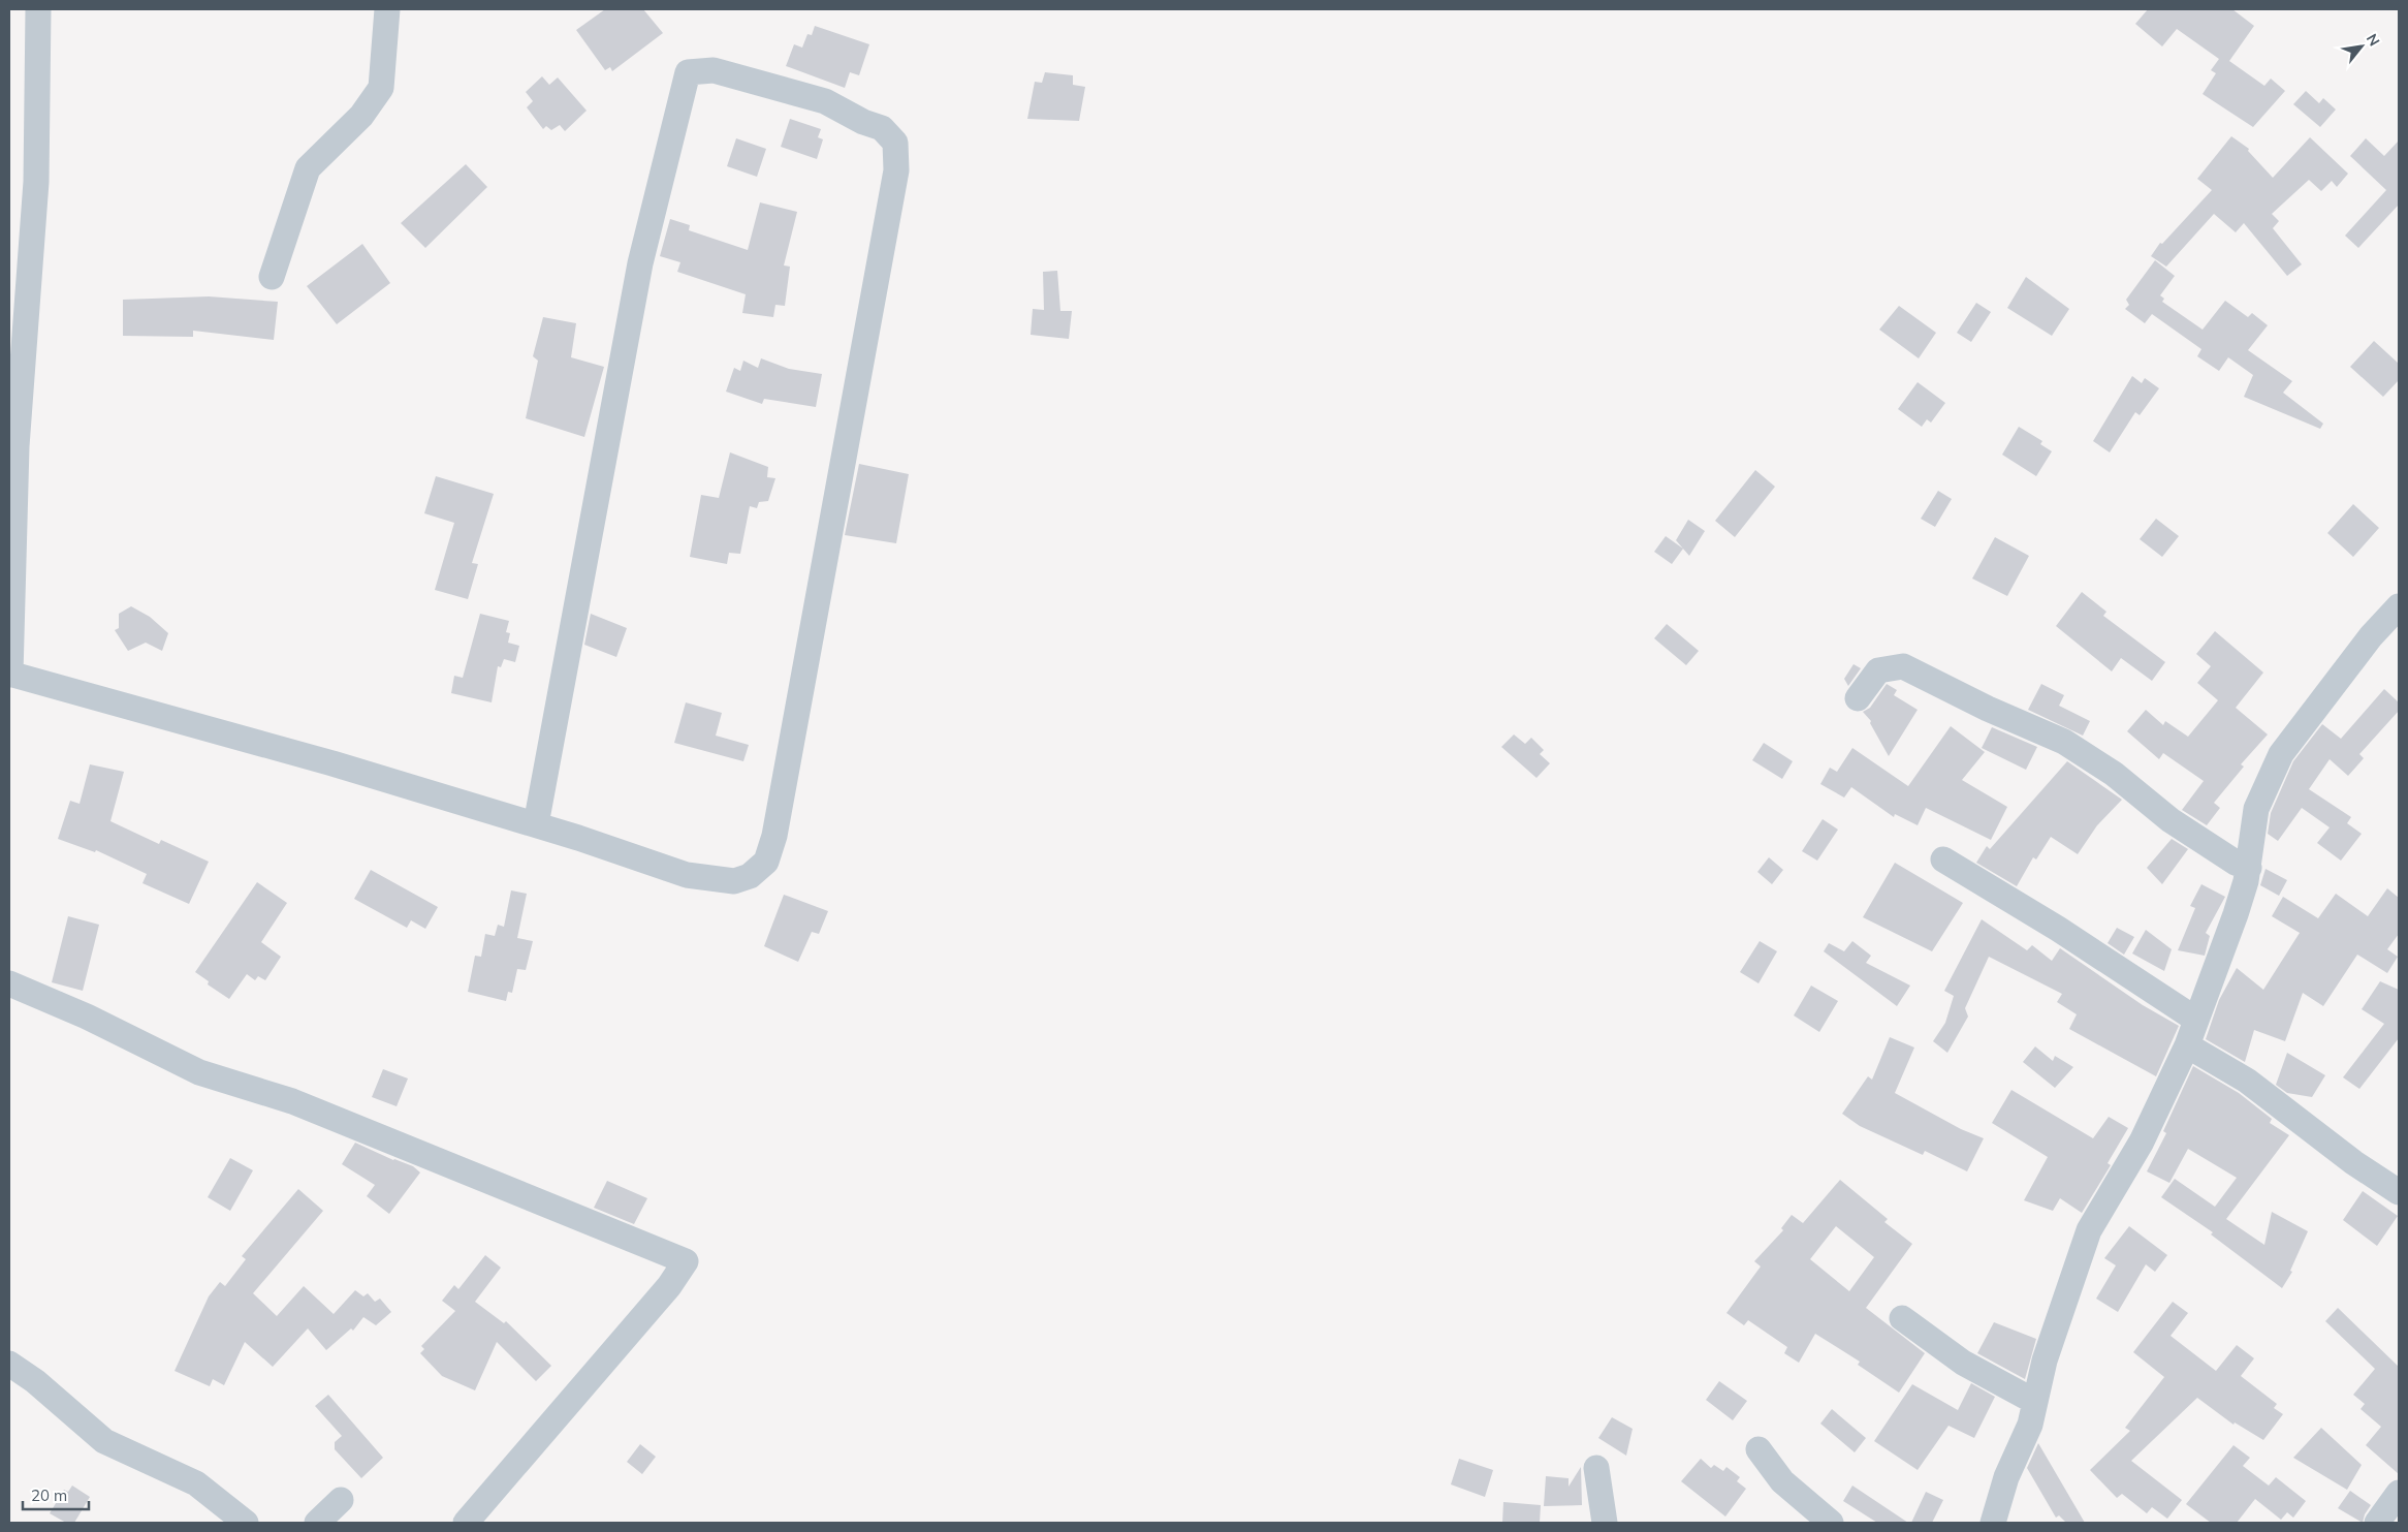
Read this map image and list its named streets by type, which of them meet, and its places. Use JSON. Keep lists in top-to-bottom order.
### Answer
{
  "scale_bar": "20 m",
  "north": "top right"
}
